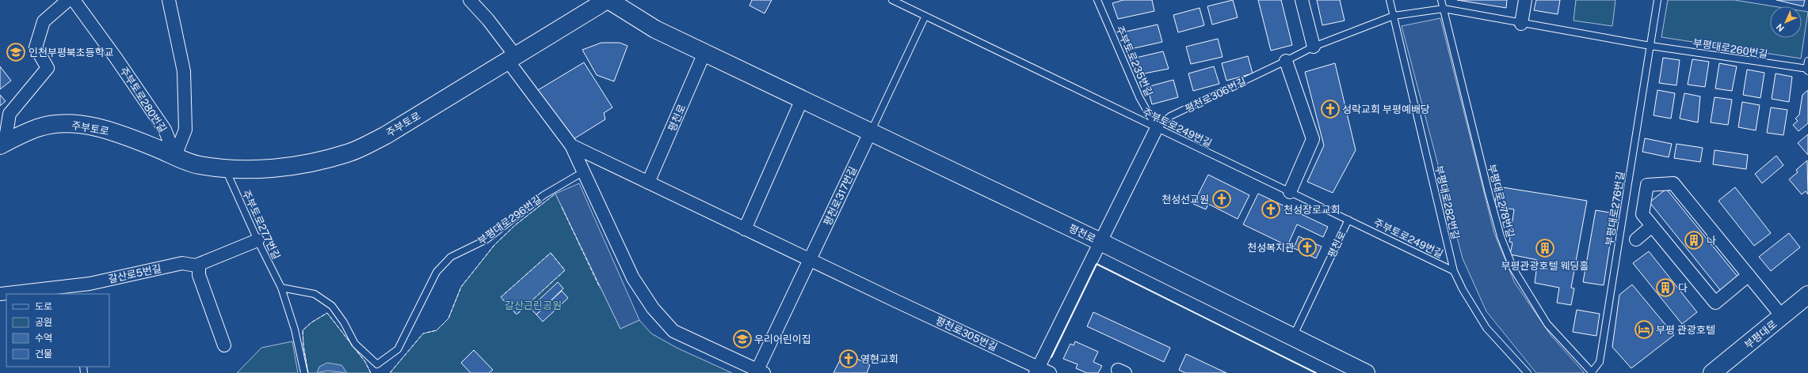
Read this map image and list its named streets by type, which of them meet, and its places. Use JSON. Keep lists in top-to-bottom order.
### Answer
{
  "streets": {
    "main road": ["평천로", "주부토로", "부평대로"],
    "street": [
      "평천로306번길",
      "주부토로280번길",
      "평천로317번길",
      "갈산로5번길",
      "평천로305번길"
    ],
    "lane": [
      "부평대로260번길",
      "주부토로235번길",
      "주부토로249번길",
      "부평대로278번길",
      "부평대로282번길",
      "부평대로276번길",
      "부평대로296번길",
      "주부토로277번길"
    ]
  },
  "crossings": [
    ["부평대로260번길", "부평대로276번길"],
    ["주부토로235번길", "평천로306번길"],
    ["주부토로235번길", "주부토로249번길"],
    ["평천로306번길", "평천로"],
    ["평천로306번길", "주부토로249번길"],
    ["평천로306번길", "부평대로278번길"],
    ["평천로306번길", "부평대로282번길"],
    ["주부토로280번길", "주부토로"],
    ["평천로", "주부토로"],
    ["평천로", "주부토로249번길"],
    ["평천로", "평천로317번길"],
    ["주부토로", "주부토로277번길"],
    ["주부토로249번길", "부평대로282번길"],
    ["평천로317번길", "평천로305번길"],
    ["부평대로278번길", "부평대로276번길"],
    ["부평대로296번길", "주부토로277번길"],
    ["주부토로277번길", "갈산로5번길"]
  ],
  "parks": ["갈산근린공원"],
  "places": {
    "school or university": ["인천부평북초등학교", "우리어린이집"],
    "church": [
      "성락교회 부평예배당",
      "천성선교원",
      "천성장로교회",
      "천성복지관",
      "영현교회"
    ],
    "building": ["나", "부평관광호텔 웨딩홀", "다"],
    "hotel": ["부평 관광호텔"]
  },
  "legend": [
    "도로",
    "공원",
    "수역",
    "건물"
  ],
  "north": "bottom left"
}
